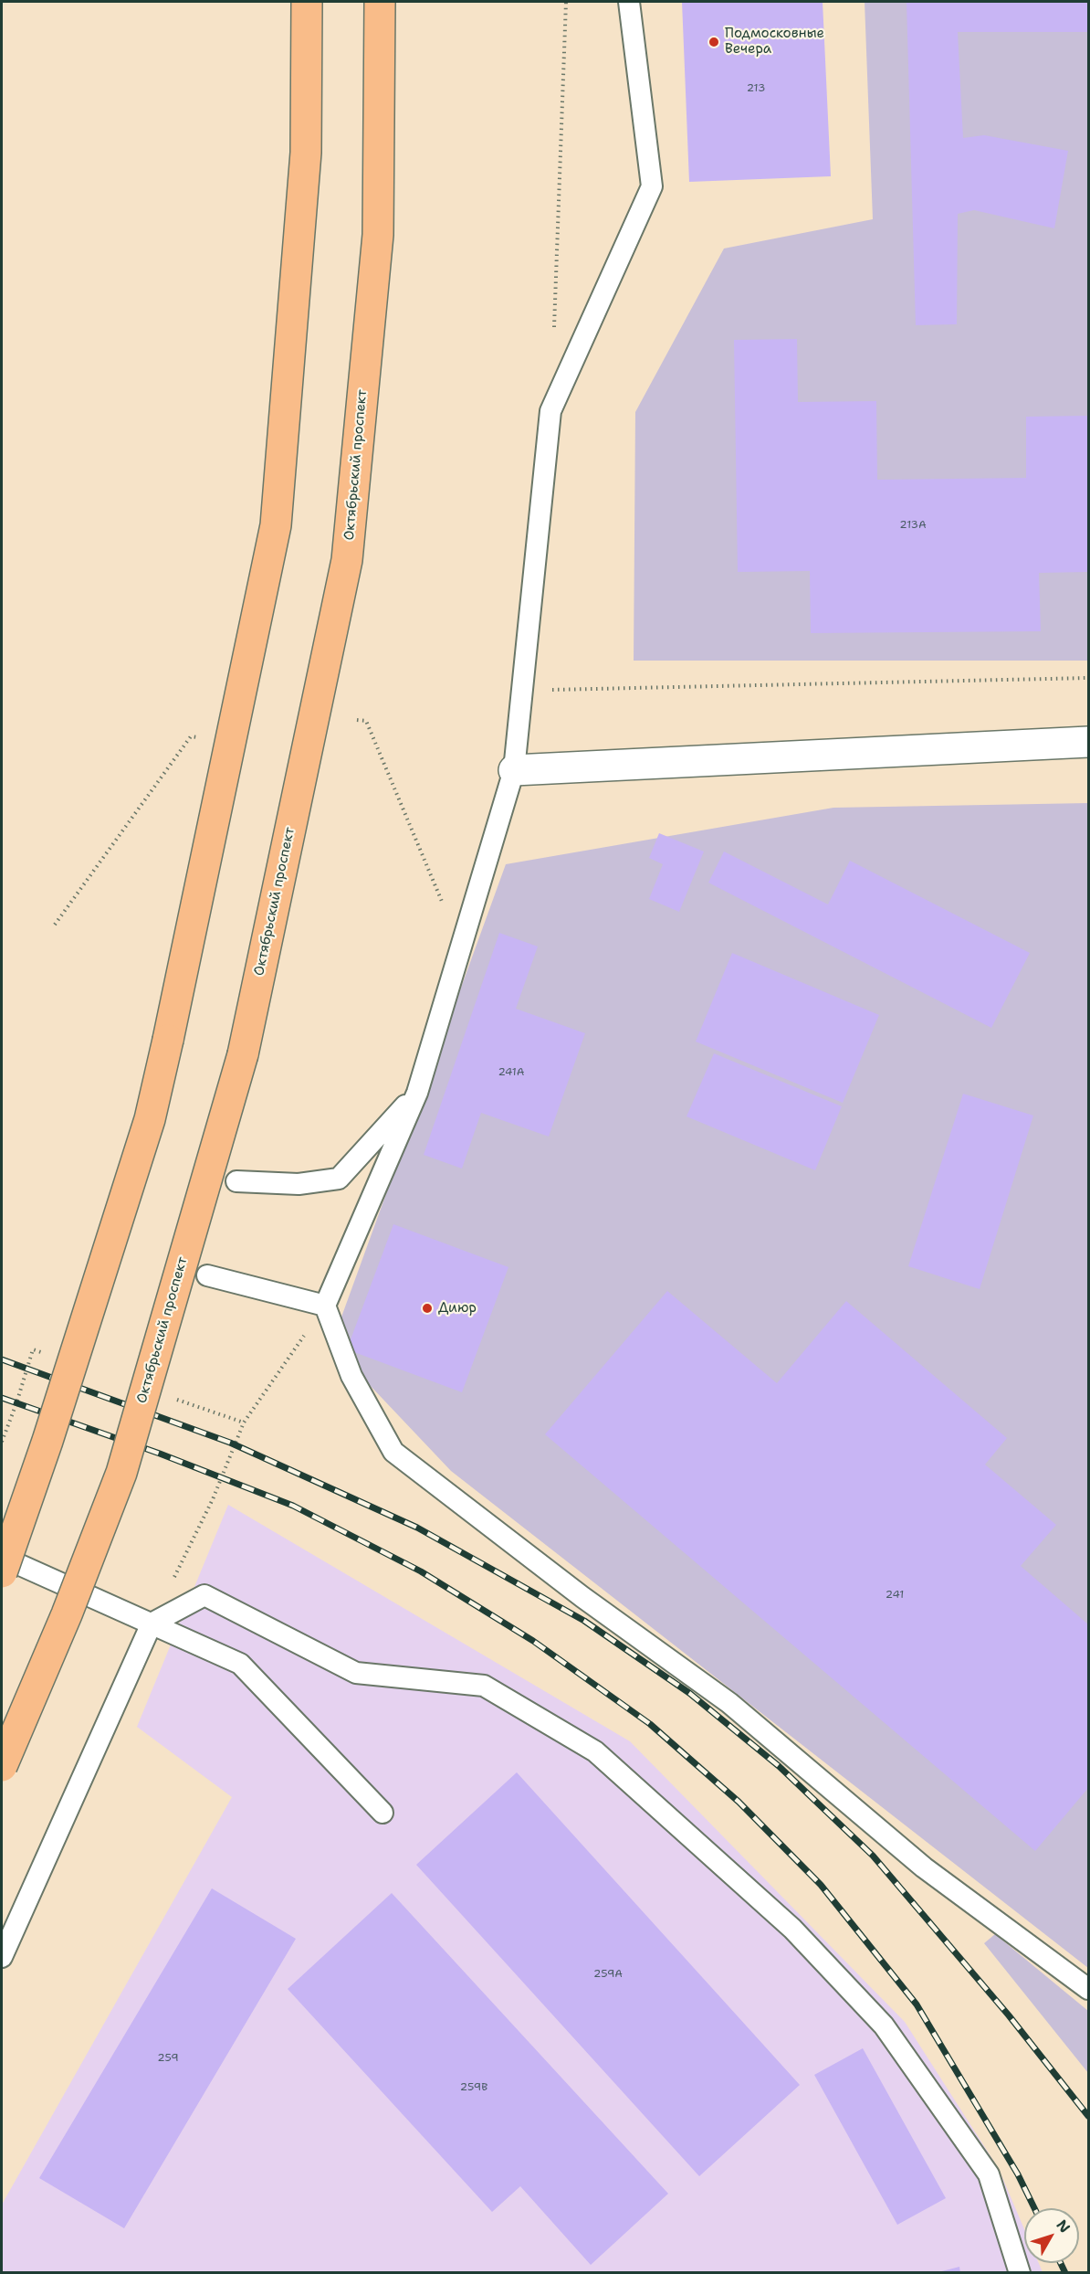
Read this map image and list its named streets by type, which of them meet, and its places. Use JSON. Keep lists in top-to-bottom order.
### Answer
{
  "streets": {
    "main road": ["Октябрьский проспект"]
  },
  "places": ["Подмосковные Вечера", "Диюр"],
  "house_numbers": [
    "213",
    "213А",
    "241А",
    "241",
    "259А",
    "259",
    "259В"
  ],
  "north": "top right"
}
